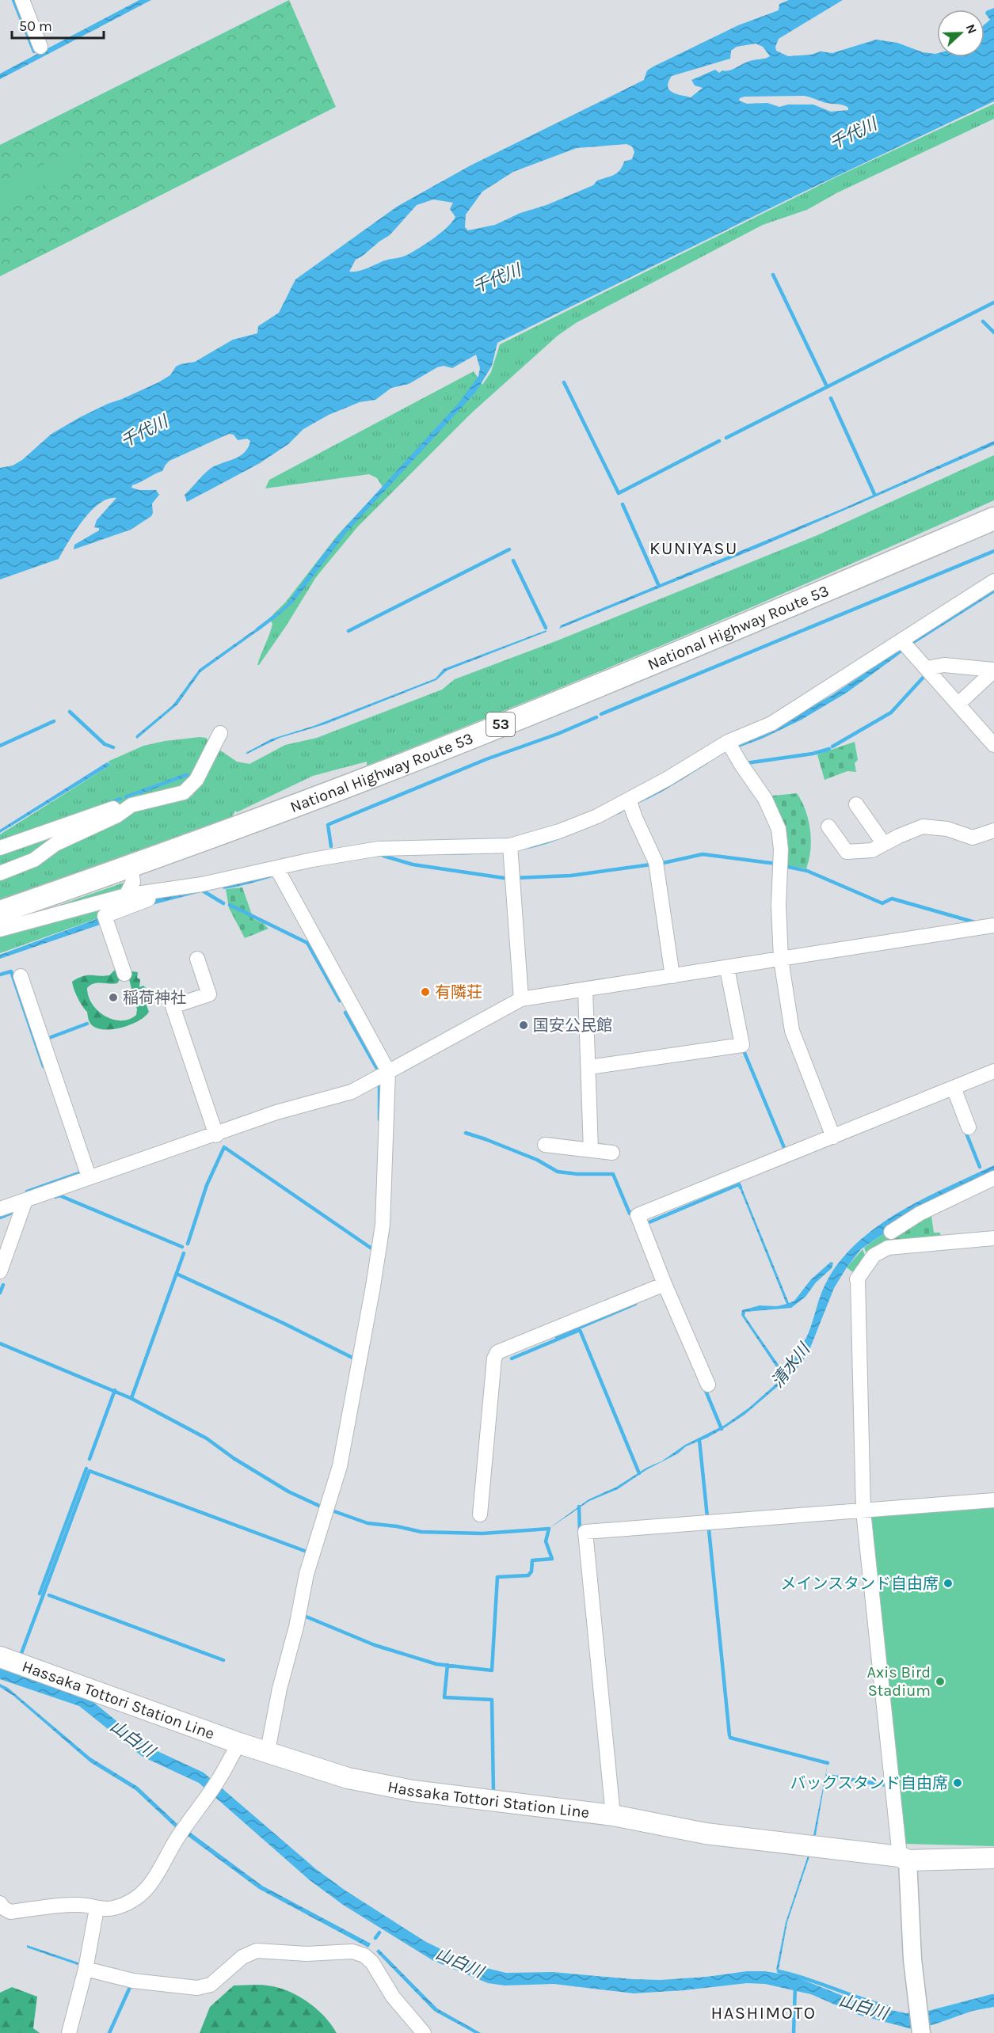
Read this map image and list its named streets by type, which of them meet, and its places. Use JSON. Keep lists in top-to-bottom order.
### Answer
{
  "streets": {
    "highway": ["National Highway Route 53", "53"],
    "main road": ["Hassaka Tottori Station Line"]
  },
  "districts": ["KUNIYASU", "HASHIMOTO"],
  "water": ["千代川", "清水川", "山白川"],
  "places": [
    "有隣荘",
    "稲荷神社",
    "国安公民館",
    "メインスタンド自由席",
    "Axis Bird Stadium",
    "バックスタンド自由席"
  ],
  "scale_bar": "50 m",
  "north": "right"
}
